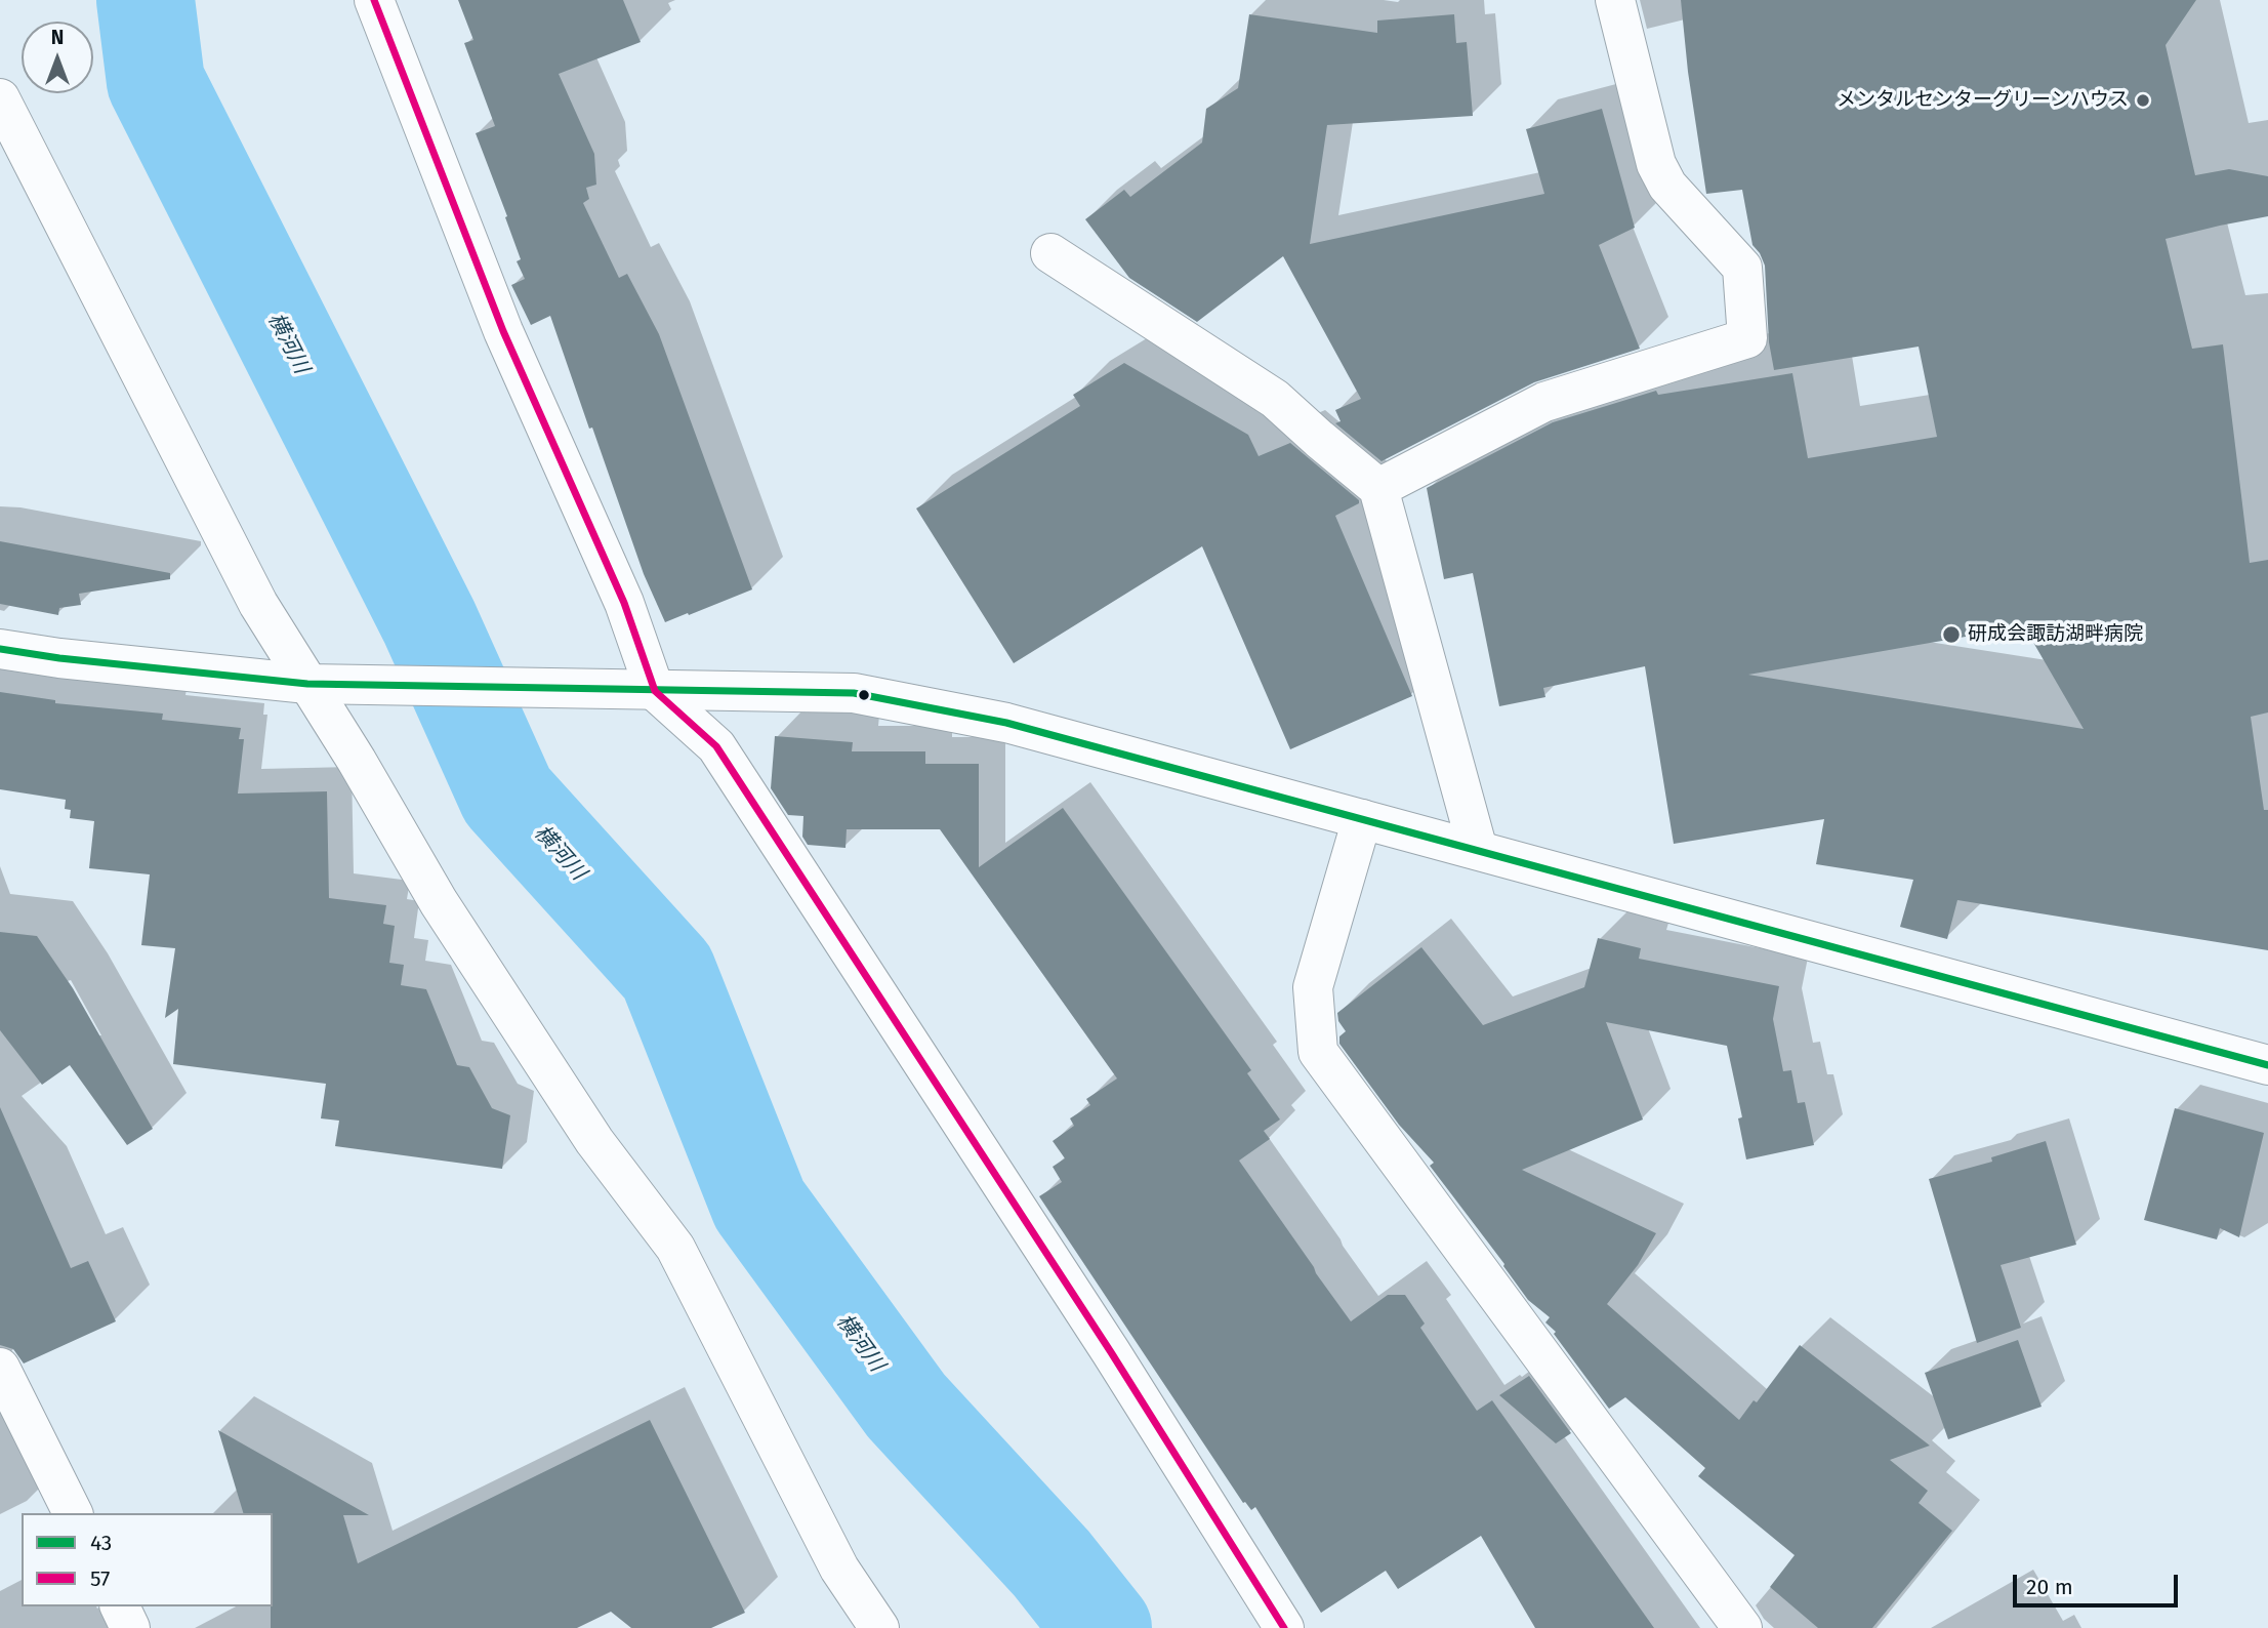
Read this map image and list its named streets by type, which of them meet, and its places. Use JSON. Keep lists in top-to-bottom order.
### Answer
{
  "water": ["横河川"],
  "places": ["メンタルセンターグリーンハウス", "研成会諏訪湖畔病院"],
  "lines": ["transit line 57", "transit line 43"],
  "legend": ["43", "57"],
  "scale_bar": "20 m",
  "north": "top"
}
